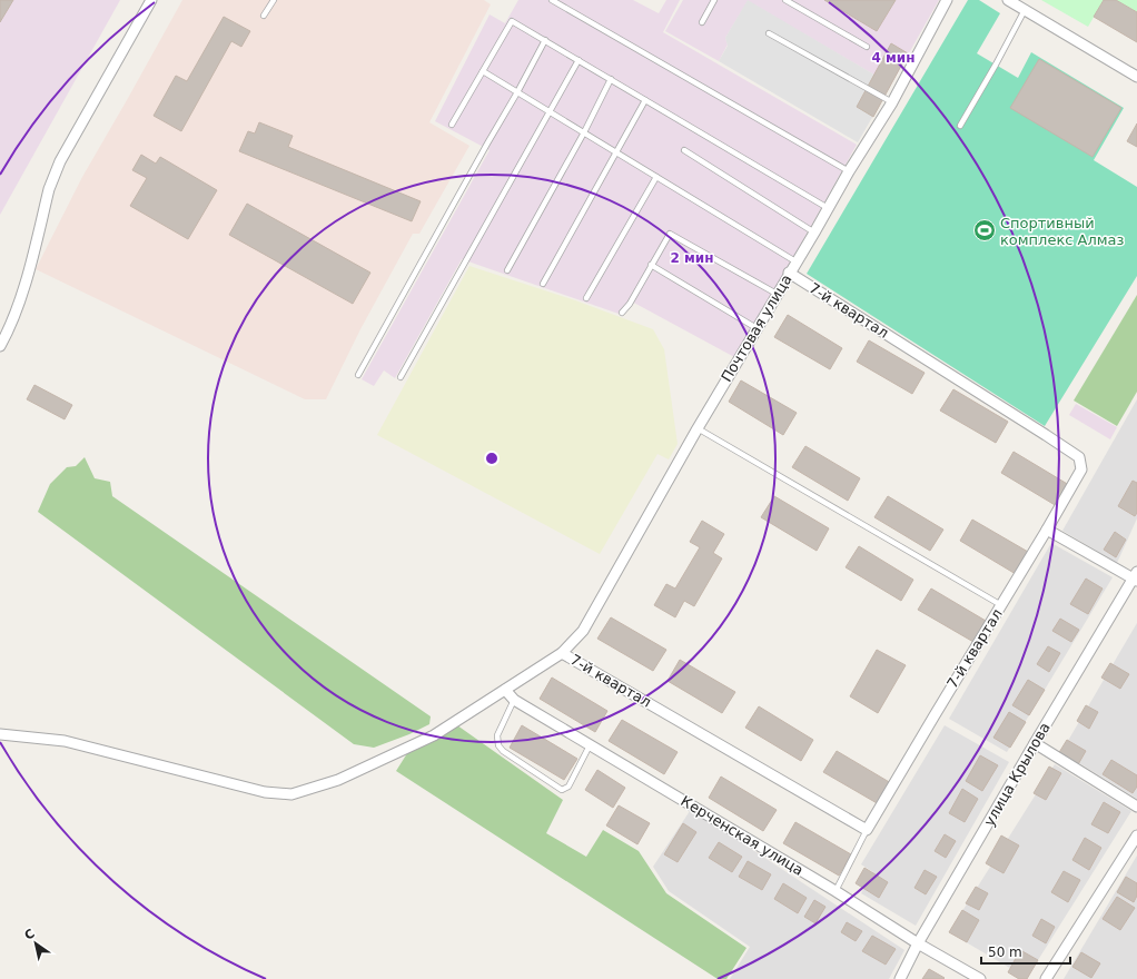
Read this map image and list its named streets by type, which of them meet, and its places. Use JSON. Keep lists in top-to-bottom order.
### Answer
{
  "streets": {
    "street": [
      "7-й квартал",
      "Почтовая улица",
      "улица Крылова",
      "Керченская улица"
    ]
  },
  "crossings": [
    ["7-й квартал", "Почтовая улица"],
    ["Почтовая улица", "Керченская улица"],
    ["улица Крылова", "Керченская улица"]
  ],
  "places": {
    "sports": ["Спортивный комплекс Алмаз"]
  },
  "scale_bar": "50 m",
  "north": "top left",
  "rings": ["4 мин", "2 мин"]
}
